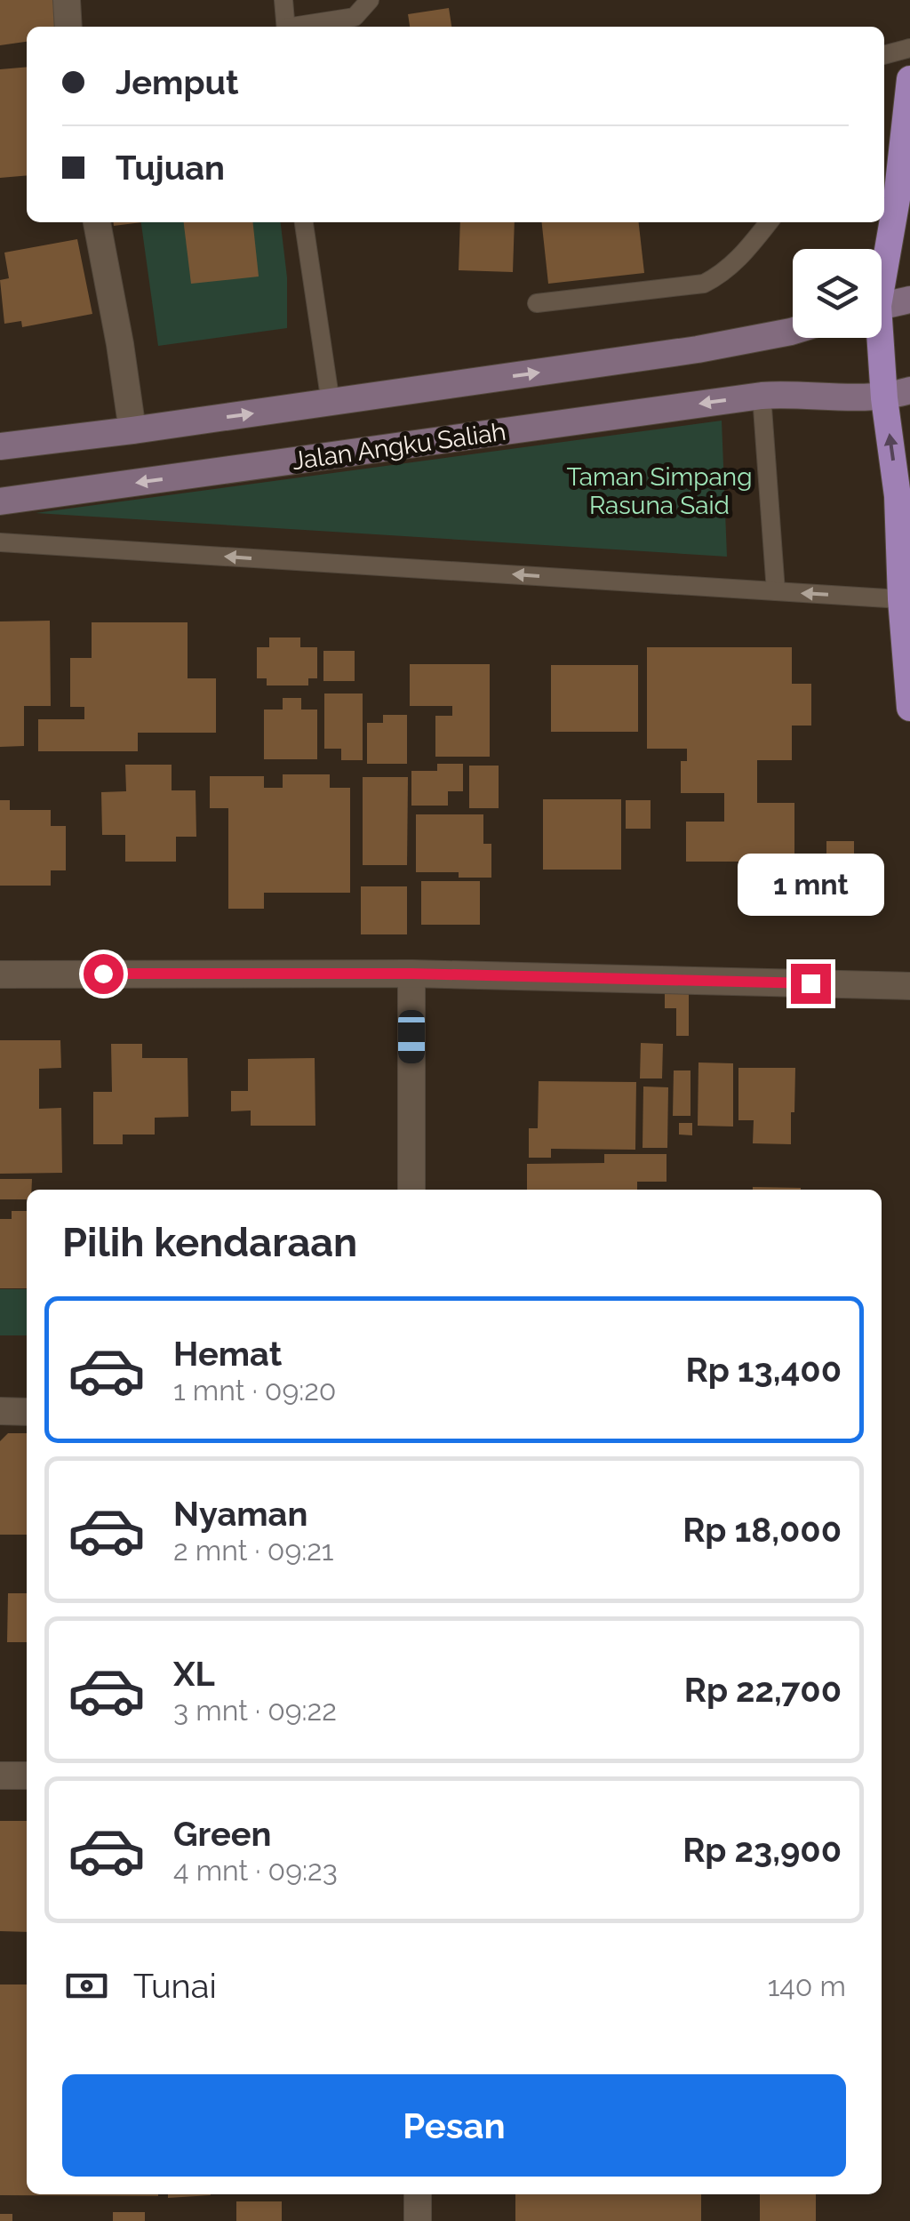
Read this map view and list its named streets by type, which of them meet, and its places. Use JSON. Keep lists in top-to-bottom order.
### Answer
{
  "streets": {
    "main road": ["Jalan Angku Saliah"]
  },
  "parks": ["Taman Simpang Rasuna Said"],
  "page": {
    "banner": ["Jemput", "Tujuan"],
    "bubble": "1 mnt",
    "heading": "Pilih kendaraan",
    "list": [
      {
        "name": "Hemat",
        "note": "1 mnt · 09:20",
        "value": "Rp 13,400"
      },
      {
        "name": "Nyaman",
        "note": "2 mnt · 09:21",
        "value": "Rp 18,000"
      },
      {
        "name": "XL",
        "note": "3 mnt · 09:22",
        "value": "Rp 22,700"
      },
      {
        "name": "Green",
        "note": "4 mnt · 09:23",
        "value": "Rp 23,900"
      }
    ],
    "pay": ["Tunai", "140 m"],
    "buttons": "Pesan"
  }
}
